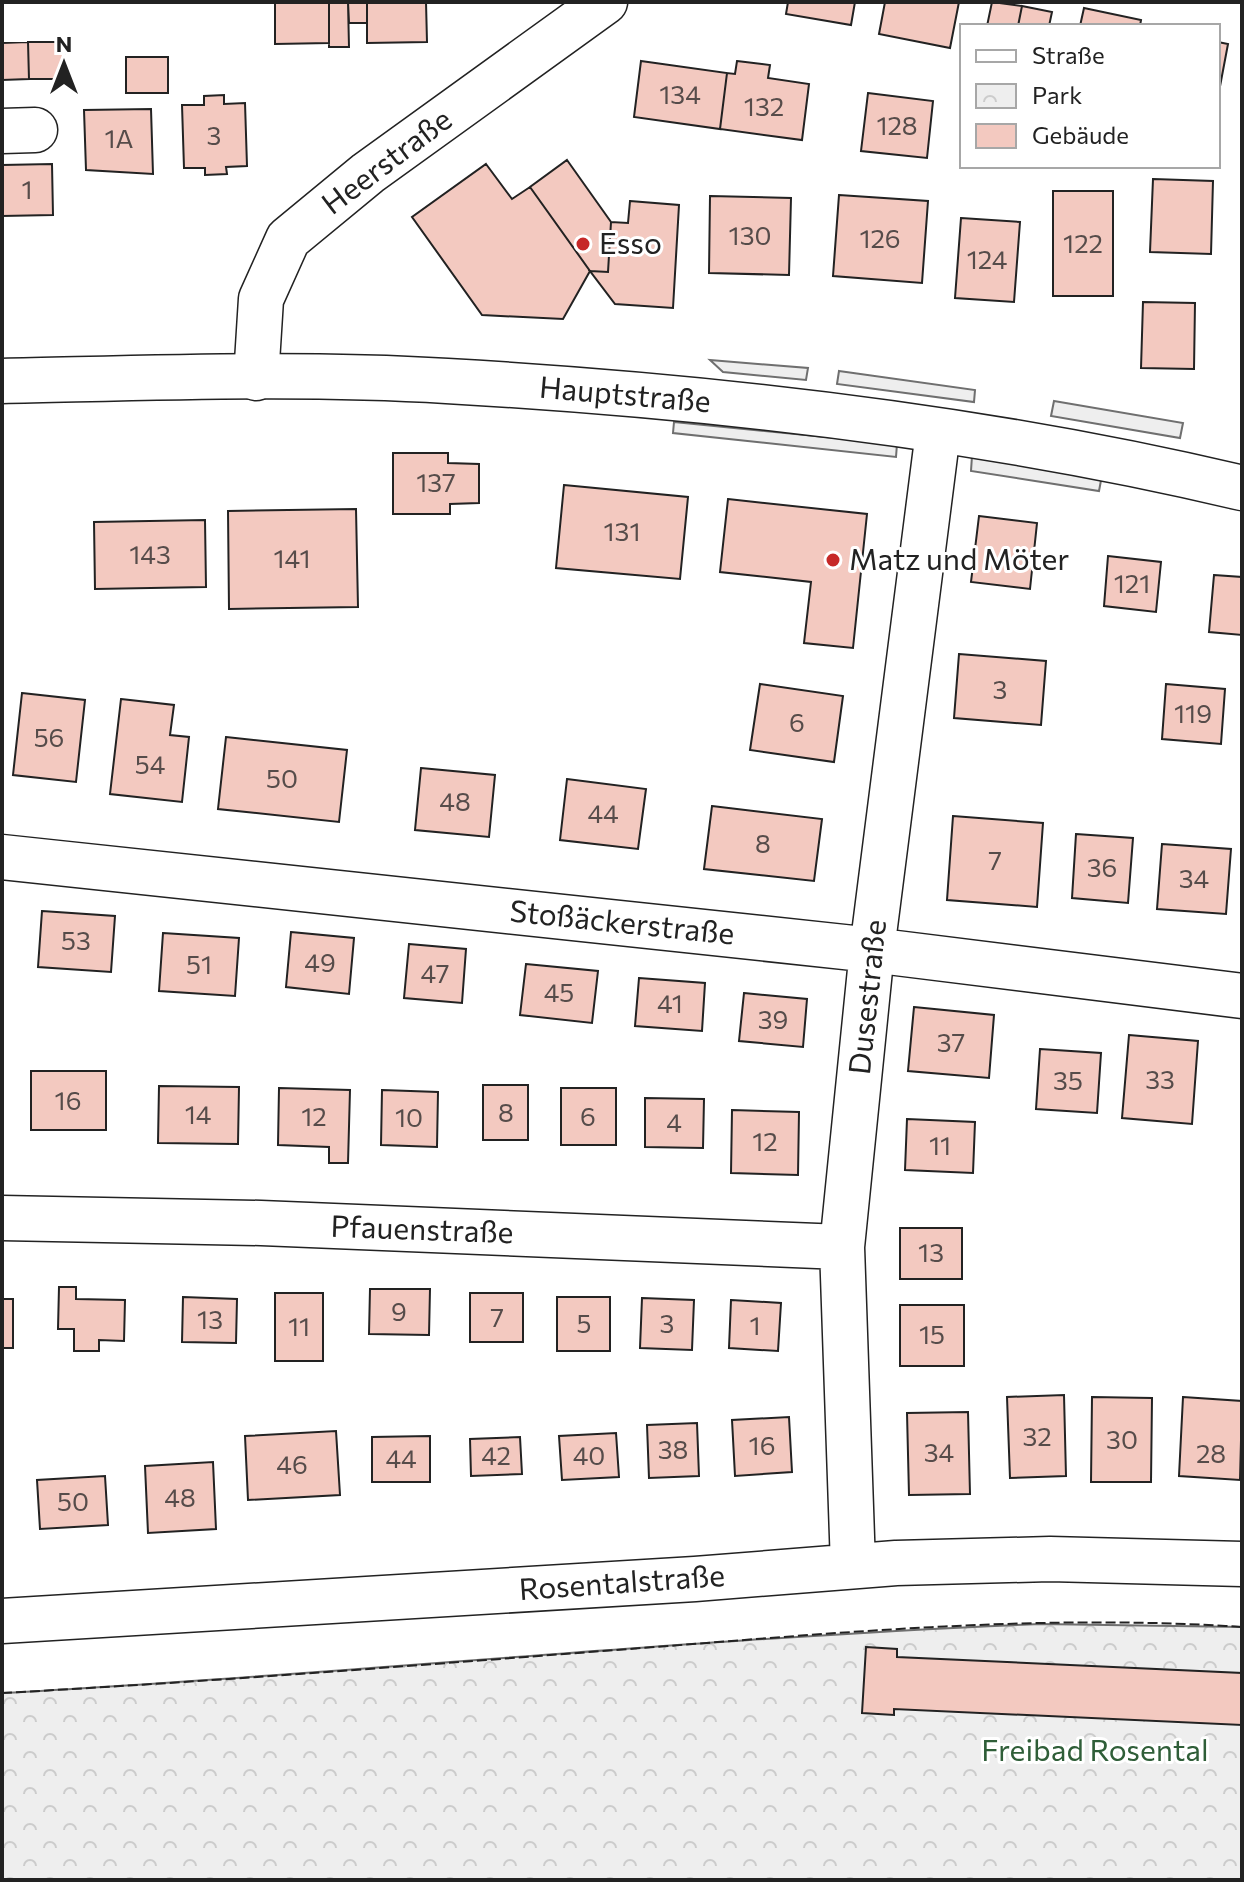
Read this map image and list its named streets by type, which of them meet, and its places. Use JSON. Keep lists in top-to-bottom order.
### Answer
{
  "streets": {
    "street": [
      "Heerstraße",
      "Hauptstraße",
      "Stoßäckerstraße",
      "Dusestraße",
      "Pfauenstraße",
      "Rosentalstraße"
    ]
  },
  "crossings": [
    ["Heerstraße", "Hauptstraße"],
    ["Hauptstraße", "Dusestraße"],
    ["Stoßäckerstraße", "Dusestraße"],
    ["Dusestraße", "Pfauenstraße"],
    ["Dusestraße", "Rosentalstraße"]
  ],
  "parks": ["Freibad Rosental"],
  "places": ["Esso", "Matz und Möter"],
  "house_numbers": [
    "134",
    "132",
    "128",
    "3",
    "1A",
    "1",
    "130",
    "126",
    "122",
    "124",
    "137",
    "131",
    "143",
    "141",
    "121",
    "3",
    "119",
    "6",
    "56",
    "54",
    "50",
    "48",
    "44",
    "8",
    "7",
    "36",
    "34",
    "53",
    "49",
    "51",
    "47",
    "45",
    "41",
    "39",
    "37",
    "33",
    "35",
    "16",
    "8",
    "14",
    "12",
    "6",
    "10",
    "4",
    "12",
    "11",
    "13",
    "9",
    "7",
    "13",
    "5",
    "3",
    "1",
    "11",
    "15",
    "32",
    "30",
    "16",
    "38",
    "34",
    "28",
    "42",
    "40",
    "44",
    "46",
    "48",
    "50"
  ],
  "legend": ["Straße", "Park", "Gebäude"],
  "north": "top"
}
